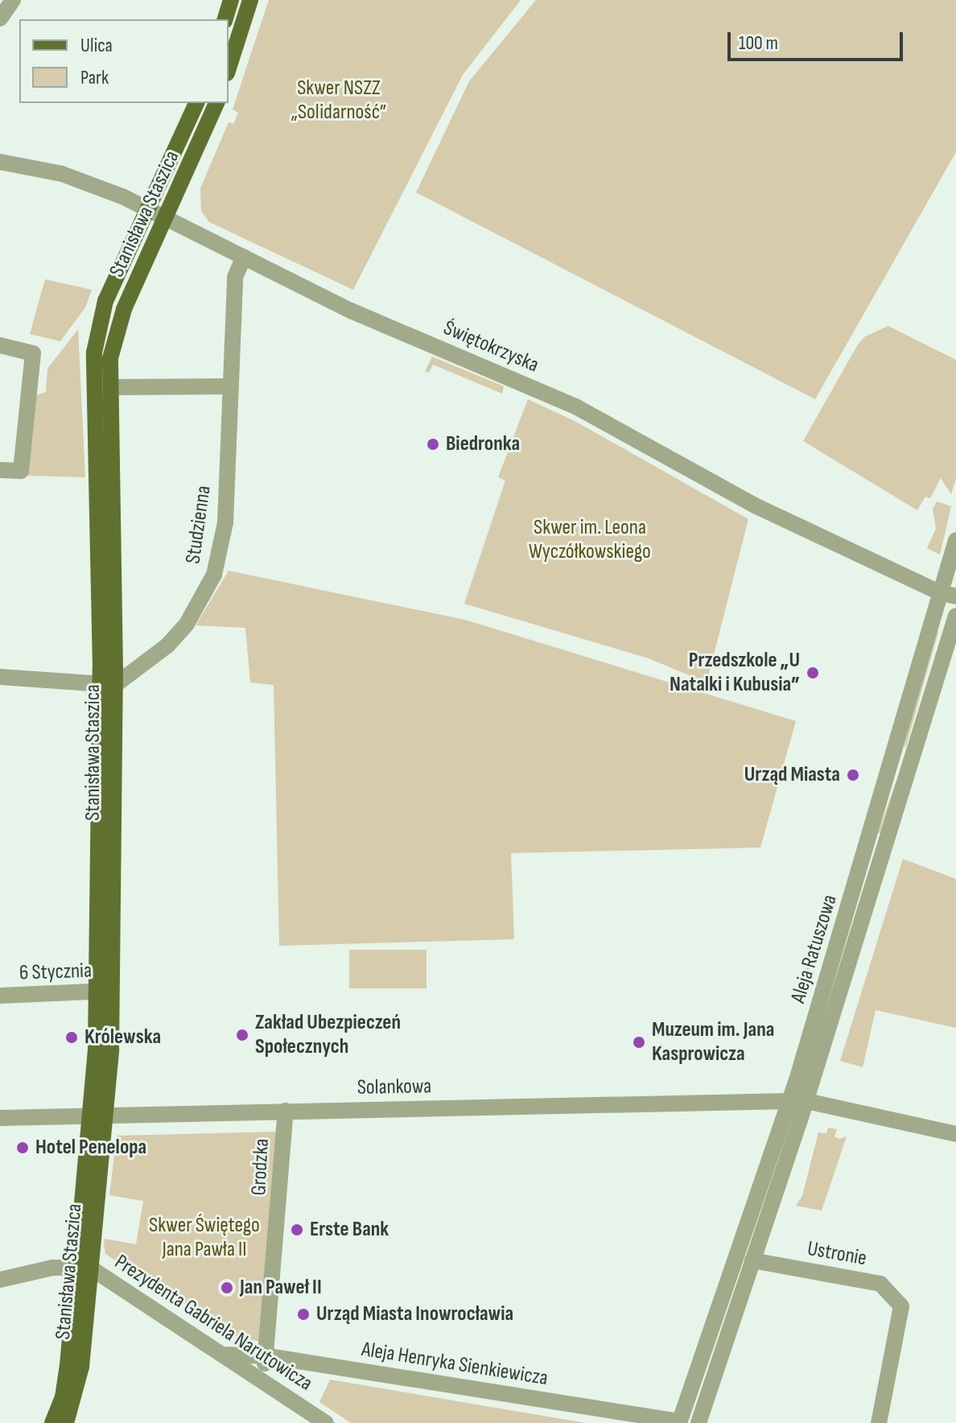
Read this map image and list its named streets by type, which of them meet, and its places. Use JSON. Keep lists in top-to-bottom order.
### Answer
{
  "streets": {
    "main road": ["Stanisława Staszica"],
    "street": [
      "Świętokrzyska",
      "Studzienna",
      "Aleja Ratuszowa",
      "6 Stycznia",
      "Solankowa",
      "Grodzka",
      "Ustronie",
      "Prezydenta Gabriela Narutowicza",
      "Aleja Henryka Sienkiewicza"
    ]
  },
  "crossings": [
    ["Stanisława Staszica", "Świętokrzyska"],
    ["Stanisława Staszica", "Studzienna"],
    ["Stanisława Staszica", "6 Stycznia"],
    ["Stanisława Staszica", "Solankowa"],
    ["Stanisława Staszica", "Prezydenta Gabriela Narutowicza"],
    ["Świętokrzyska", "Studzienna"],
    ["Świętokrzyska", "Aleja Ratuszowa"],
    ["Aleja Ratuszowa", "Solankowa"],
    ["Aleja Ratuszowa", "Ustronie"],
    ["Aleja Ratuszowa", "Aleja Henryka Sienkiewicza"],
    ["Solankowa", "Grodzka"],
    ["Grodzka", "Prezydenta Gabriela Narutowicza"],
    ["Grodzka", "Aleja Henryka Sienkiewicza"],
    ["Prezydenta Gabriela Narutowicza", "Aleja Henryka Sienkiewicza"]
  ],
  "parks": ["Skwer NSZZ „Solidarność”", "Skwer im. Leona Wyczółkowskiego", "Skwer Świętego Jana Pawła II"],
  "places": [
    "Biedronka",
    "Przedszkole „U Natalki i Kubusia”",
    "Urząd Miasta",
    "Zakład Ubezpieczeń Społecznych",
    "Królewska",
    "Muzeum im. Jana Kasprowicza",
    "Hotel Penelopa",
    "Erste Bank",
    "Jan Paweł II",
    "Urząd Miasta Inowrocławia"
  ],
  "legend": ["Ulica", "Park"],
  "scale_bar": "100 m"
}
